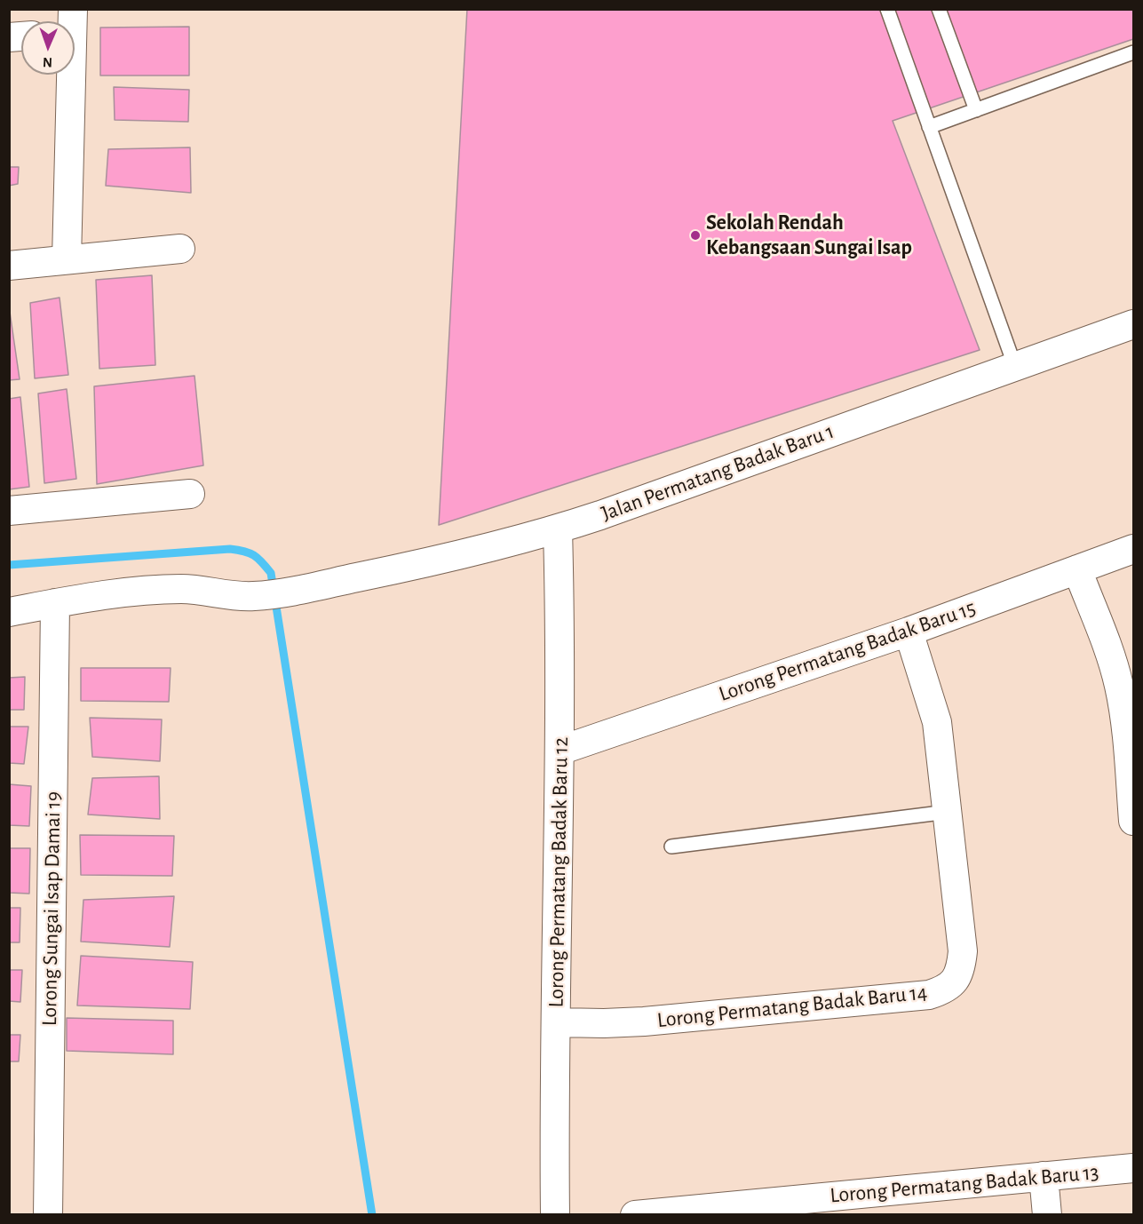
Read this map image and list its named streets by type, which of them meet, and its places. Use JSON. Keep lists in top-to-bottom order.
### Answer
{
  "streets": {
    "street": [
      "Jalan Permatang Badak Baru 1",
      "Lorong Permatang Badak Baru 15",
      "Lorong Permatang Badak Baru 12",
      "Lorong Sungai Isap Damai 19",
      "Lorong Permatang Badak Baru 14",
      "Lorong Permatang Badak Baru 13"
    ]
  },
  "crossings": [
    ["Jalan Permatang Badak Baru 1", "Lorong Permatang Badak Baru 12"],
    ["Jalan Permatang Badak Baru 1", "Lorong Sungai Isap Damai 19"],
    ["Lorong Permatang Badak Baru 15", "Lorong Permatang Badak Baru 12"],
    ["Lorong Permatang Badak Baru 15", "Lorong Permatang Badak Baru 14"],
    ["Lorong Permatang Badak Baru 12", "Lorong Permatang Badak Baru 14"]
  ],
  "places": ["Sekolah Rendah Kebangsaan Sungai Isap"],
  "north": "bottom"
}
